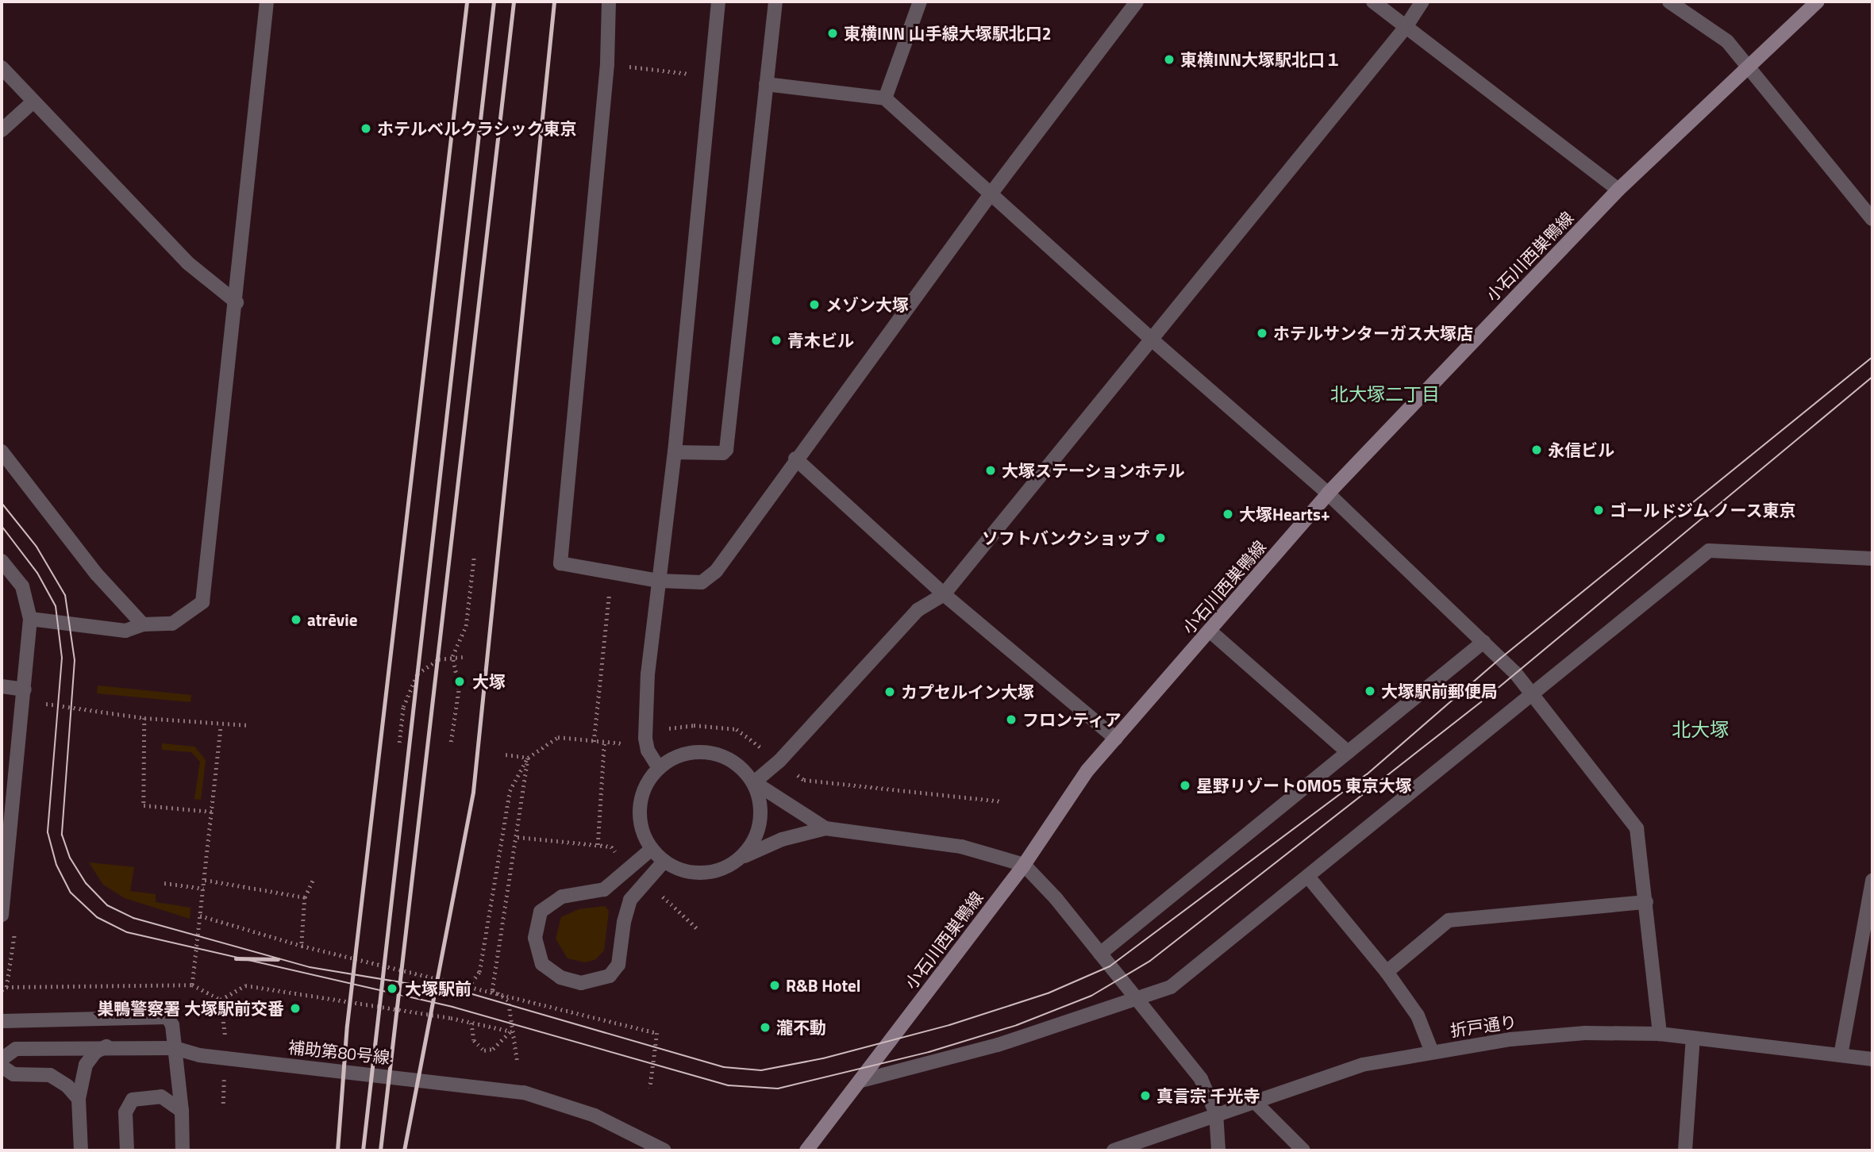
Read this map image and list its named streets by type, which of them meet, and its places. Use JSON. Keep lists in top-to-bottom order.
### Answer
{
  "streets": {
    "main road": ["小石川西巣鴨線"],
    "street": ["折戸通り", "補助第80号線"]
  },
  "districts": ["北大塚二丁目", "北大塚"],
  "places": [
    "東横INN 山手線大塚駅北口2",
    "東横INN大塚駅北口１",
    "ホテルベルクラシック東京",
    "メゾン大塚",
    "ホテルサンターガス大塚店",
    "青木ビル",
    "永信ビル",
    "大塚ステーションホテル",
    "ゴールドジム ノース東京",
    "大塚Hearts+",
    "ソフトバンクショップ",
    "atrēvie",
    "大塚",
    "大塚駅前郵便局",
    "カプセルイン大塚",
    "フロンティア",
    "星野リゾートOMO5 東京大塚",
    "R&B Hotel",
    "大塚駅前",
    "巣鴨警察署 大塚駅前交番",
    "瀧不動",
    "真言宗 千光寺"
  ]
}
